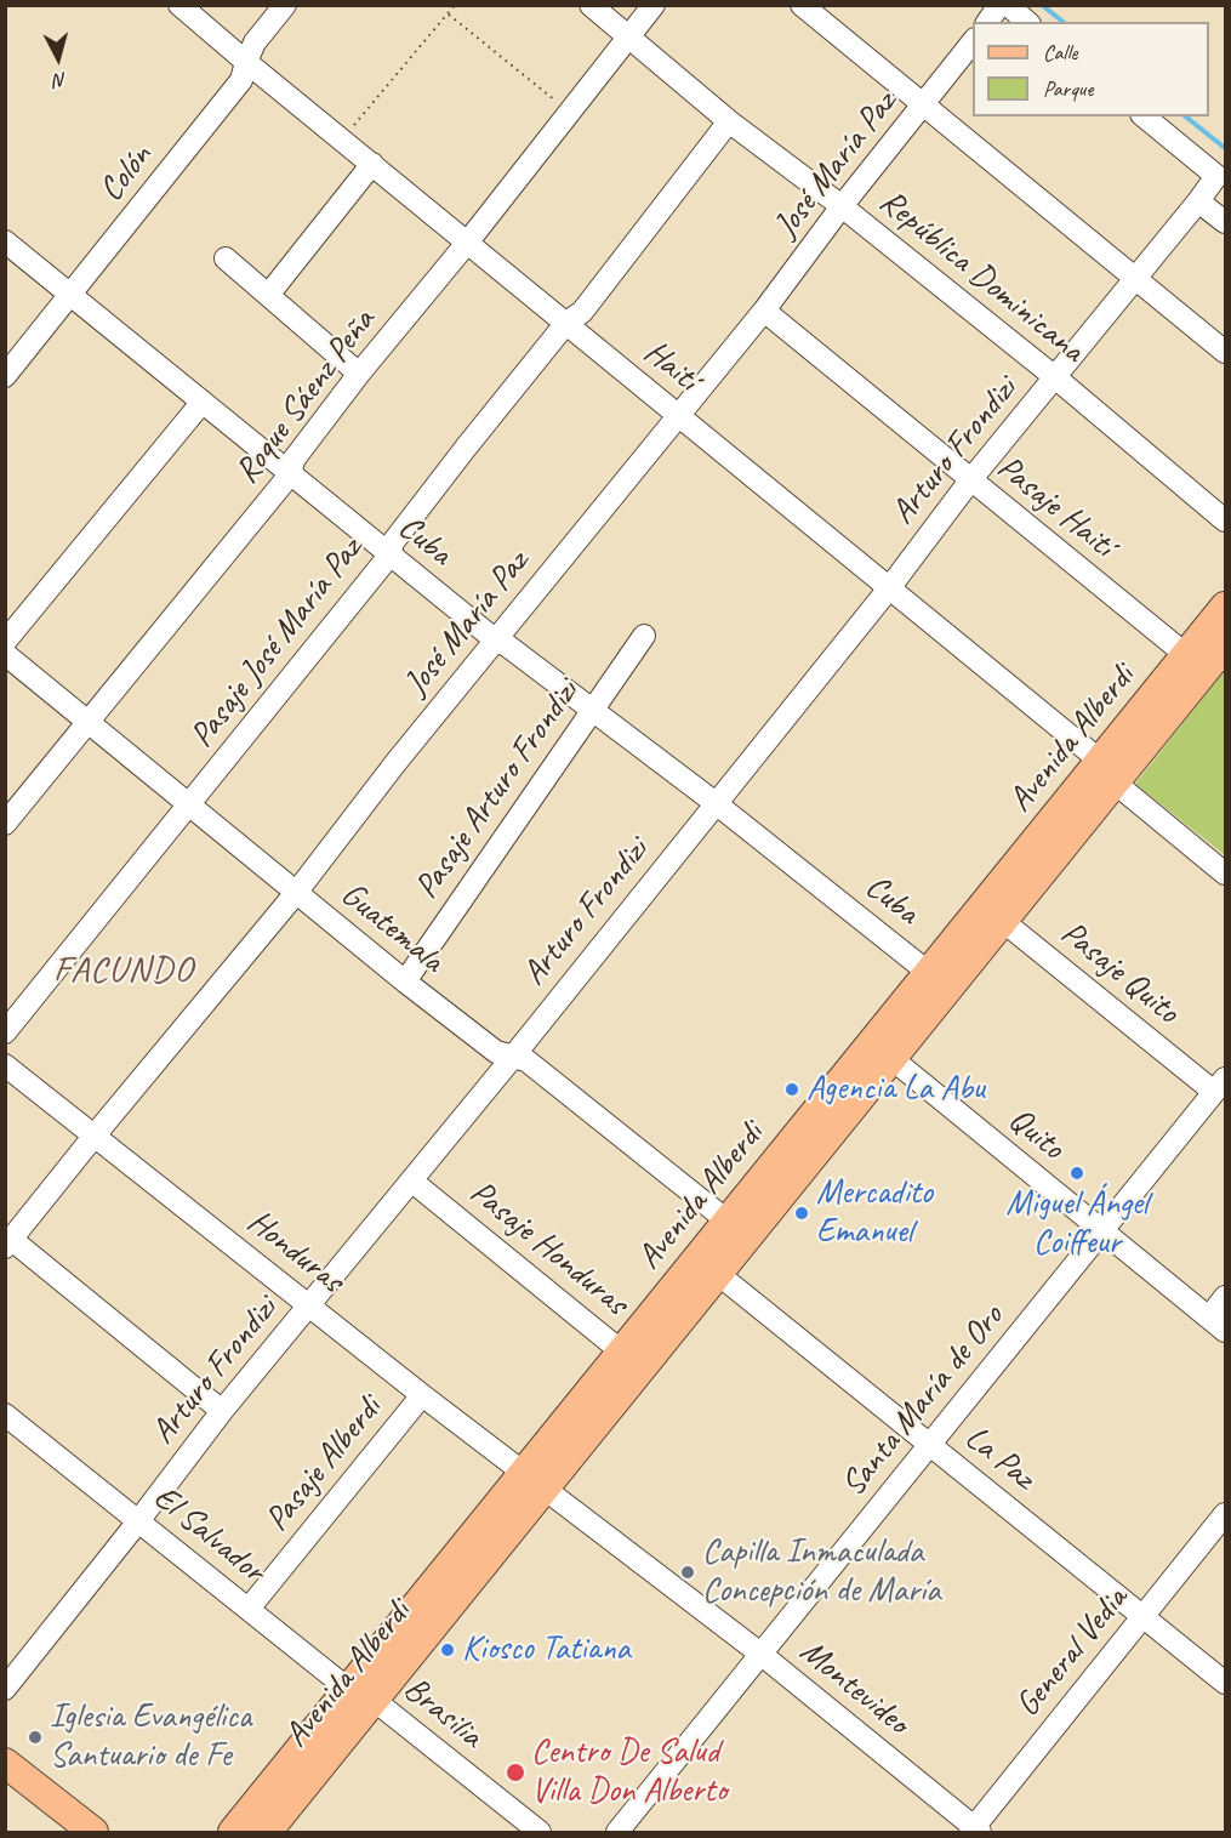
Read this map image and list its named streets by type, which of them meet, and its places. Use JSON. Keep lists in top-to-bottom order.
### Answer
{
  "streets": {
    "main road": ["Avenida Alberdi"],
    "street": [
      "José María Paz",
      "Colón",
      "República Dominicana",
      "Haití",
      "Roque Sáenz Peña",
      "Arturo Frondizi",
      "Pasaje Haití",
      "Cuba",
      "Pasaje José María Paz",
      "Pasaje Arturo Frondizi",
      "Guatemala",
      "Pasaje Quito",
      "Quito",
      "Pasaje Honduras",
      "Honduras",
      "Santa María de Oro",
      "La Paz",
      "Pasaje Alberdi",
      "El Salvador",
      "General Vedia",
      "Montevideo",
      "Brasilia"
    ]
  },
  "crossings": [
    ["José María Paz", "República Dominicana"],
    ["José María Paz", "Haití"],
    ["José María Paz", "Pasaje Haití"],
    ["José María Paz", "Cuba"],
    ["José María Paz", "Guatemala"],
    ["José María Paz", "Honduras"],
    ["Colón", "Haití"],
    ["Colón", "Cuba"],
    ["República Dominicana", "Roque Sáenz Peña"],
    ["República Dominicana", "Arturo Frondizi"],
    ["República Dominicana", "Pasaje José María Paz"],
    ["Haití", "Roque Sáenz Peña"],
    ["Haití", "Arturo Frondizi"],
    ["Haití", "Pasaje José María Paz"],
    ["Haití", "Avenida Alberdi"],
    ["Roque Sáenz Peña", "Cuba"],
    ["Roque Sáenz Peña", "Guatemala"],
    ["Arturo Frondizi", "Pasaje Haití"],
    ["Arturo Frondizi", "Cuba"],
    ["Arturo Frondizi", "Guatemala"],
    ["Arturo Frondizi", "Pasaje Honduras"],
    ["Arturo Frondizi", "Honduras"],
    ["Arturo Frondizi", "El Salvador"],
    ["Pasaje Haití", "Avenida Alberdi"],
    ["Cuba", "Pasaje José María Paz"],
    ["Cuba", "Avenida Alberdi"],
    ["Cuba", "Pasaje Arturo Frondizi"],
    ["Pasaje José María Paz", "Guatemala"],
    ["Avenida Alberdi", "Guatemala"],
    ["Avenida Alberdi", "Pasaje Quito"],
    ["Avenida Alberdi", "Quito"],
    ["Avenida Alberdi", "Pasaje Honduras"],
    ["Avenida Alberdi", "Honduras"],
    ["Avenida Alberdi", "La Paz"],
    ["Avenida Alberdi", "El Salvador"],
    ["Avenida Alberdi", "Montevideo"],
    ["Avenida Alberdi", "Brasilia"],
    ["Pasaje Arturo Frondizi", "Guatemala"],
    ["Pasaje Quito", "Santa María de Oro"],
    ["Quito", "Santa María de Oro"],
    ["Honduras", "Pasaje Alberdi"],
    ["Honduras", "Montevideo"],
    ["Santa María de Oro", "La Paz"],
    ["Santa María de Oro", "Montevideo"],
    ["La Paz", "General Vedia"],
    ["Pasaje Alberdi", "El Salvador"],
    ["El Salvador", "Brasilia"],
    ["General Vedia", "Montevideo"]
  ],
  "districts": ["FACUNDO"],
  "places": [
    "Agencia La Abu",
    "Miguel Ángel Coiffeur",
    "Mercadito Emanuel",
    "Capilla Inmaculada Concepción de María",
    "Kiosco Tatiana",
    "Iglesia Evangélica Santuario de Fe",
    "Centro De Salud Villa Don Alberto"
  ],
  "legend": ["Calle", "Parque"],
  "north": "bottom"
}
